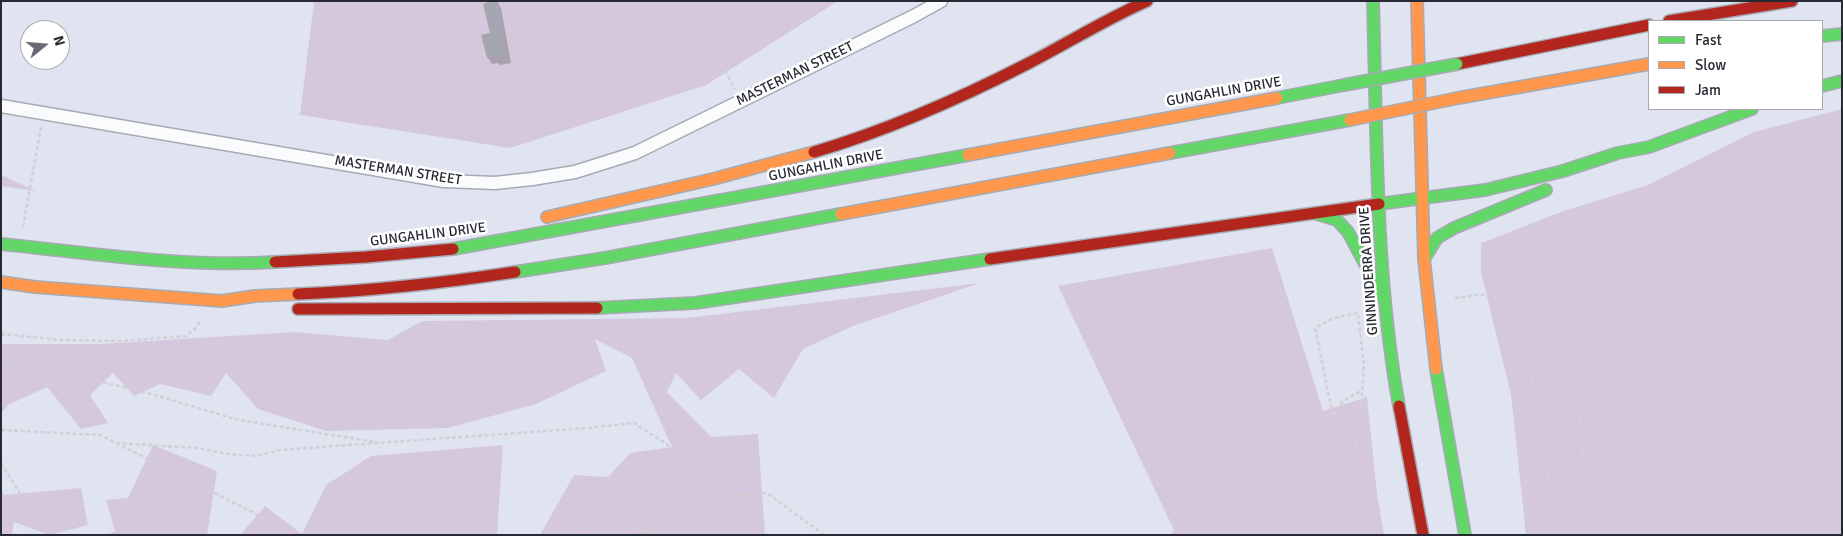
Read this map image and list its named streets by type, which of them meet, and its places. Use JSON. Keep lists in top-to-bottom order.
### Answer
{
  "streets": {
    "main road": ["GUNGAHLIN DRIVE", "GINNINDERRA DRIVE"],
    "street": ["MASTERMAN STREET"]
  },
  "legend": ["Fast", "Slow", "Jam"],
  "north": "right"
}
